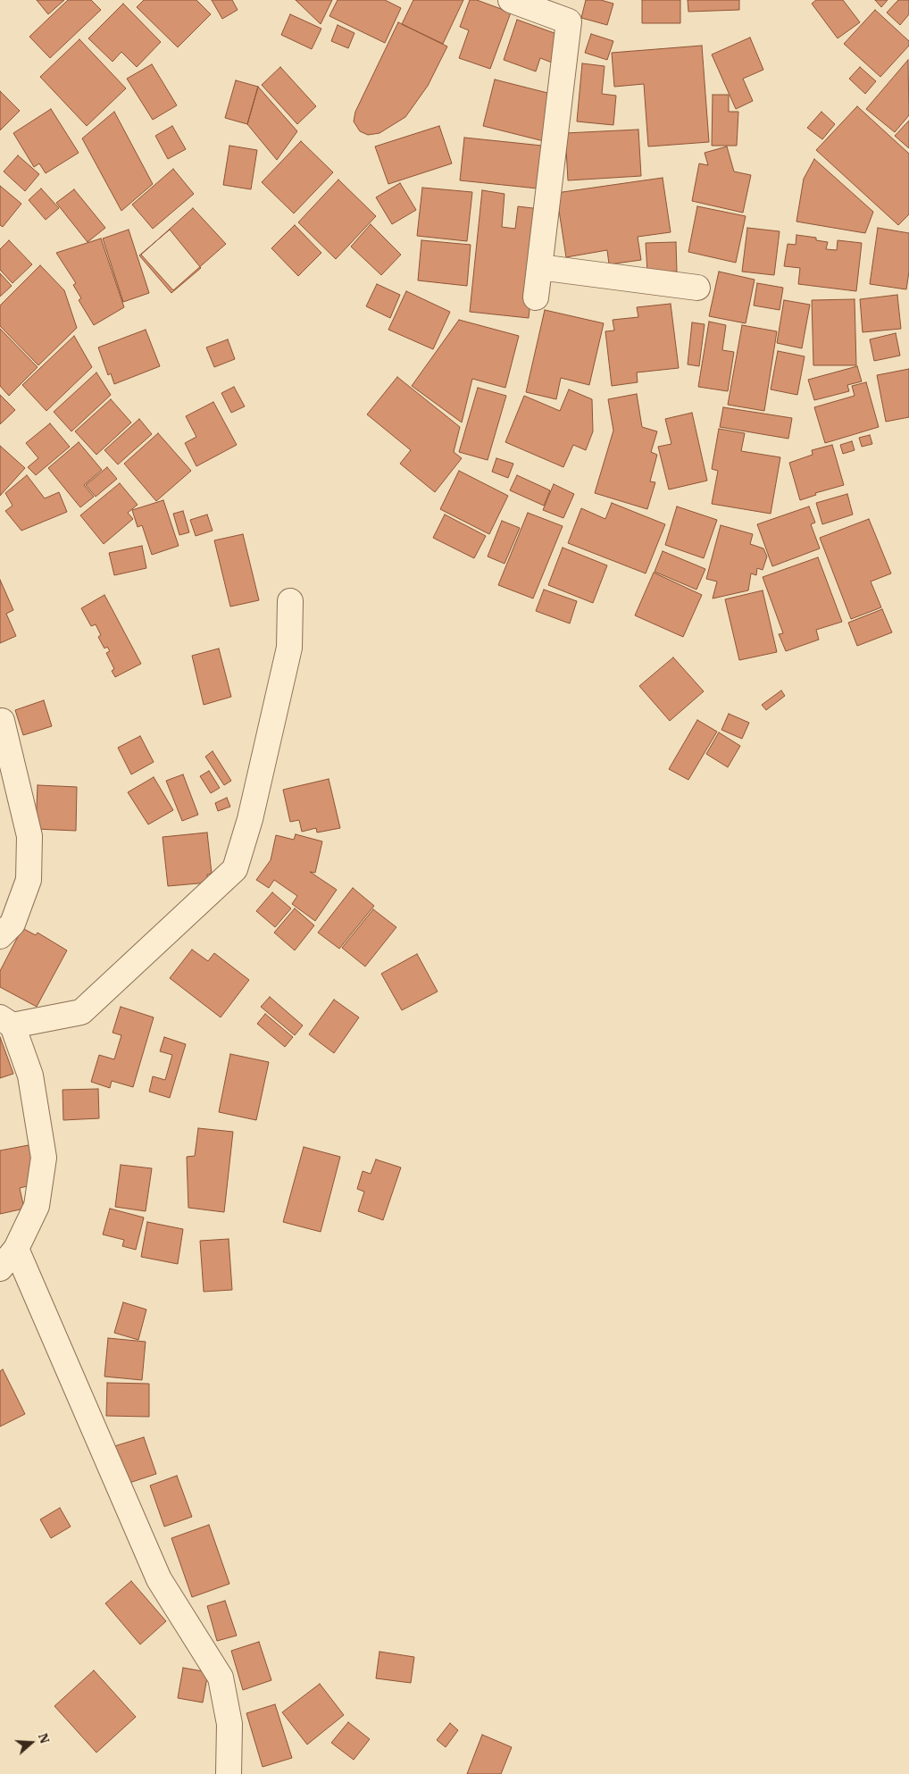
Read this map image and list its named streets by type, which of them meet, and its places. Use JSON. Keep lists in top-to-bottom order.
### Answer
{
  "north": "right"
}
